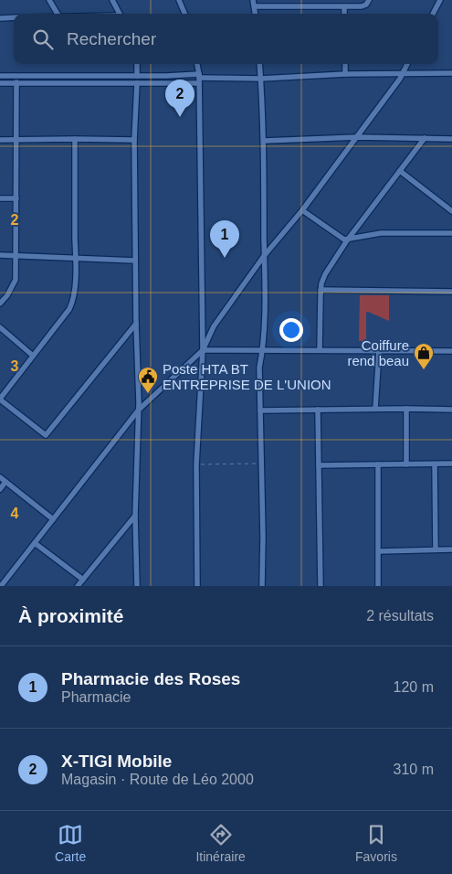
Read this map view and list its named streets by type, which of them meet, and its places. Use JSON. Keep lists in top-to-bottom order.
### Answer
{
  "places": {
    "shop": ["Coiffure rend beau"],
    "public building": ["Poste HTA BT ENTREPRISE DE L'UNION"]
  },
  "page": {
    "search": "Rechercher",
    "pins": ["2", "1"],
    "heading": ["À proximité", "2 résultats"],
    "list": [
      {
        "mark": "1",
        "name": "Pharmacie des Roses",
        "note": "Pharmacie",
        "value": "120 m"
      },
      {
        "mark": "2",
        "name": "X-TIGI Mobile",
        "note": "Magasin · Route de Léo 2000",
        "value": "310 m"
      }
    ],
    "nav": ["Carte", "Itinéraire", "Favoris"]
  },
  "grid": {
    "rows": ["2", "3", "4"]
  }
}
